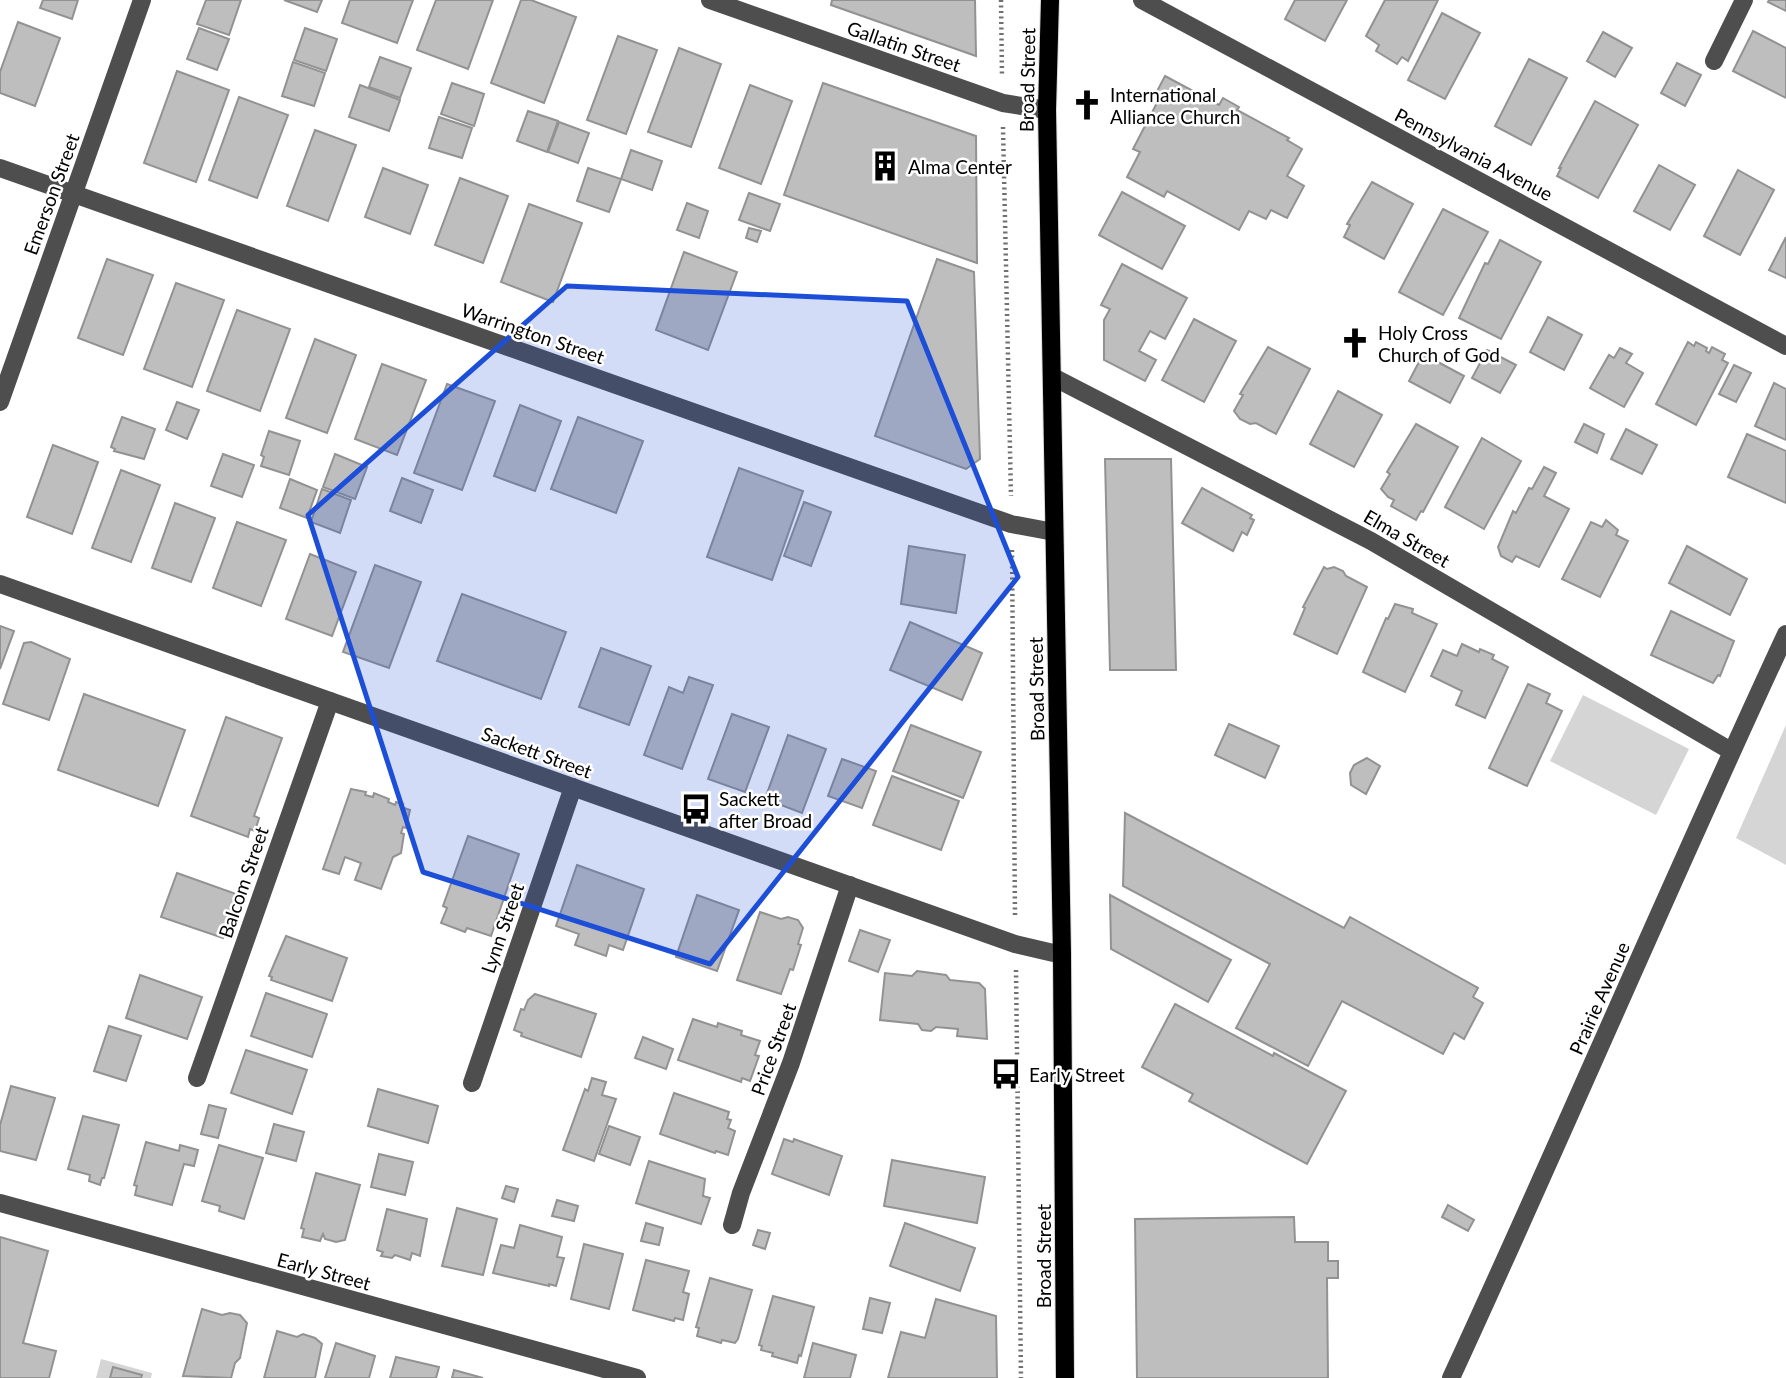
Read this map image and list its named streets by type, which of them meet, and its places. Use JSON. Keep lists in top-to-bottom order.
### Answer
{
  "streets": {
    "main road": ["Broad Street"],
    "street": [
      "Gallatin Street",
      "Pennsylvania Avenue",
      "Emerson Street",
      "Warrington Street",
      "Elma Street",
      "Sackett Street",
      "Balcom Street",
      "Lynn Street",
      "Prairie Avenue",
      "Price Street",
      "Early Street"
    ]
  },
  "crossings": [
    ["Gallatin Street", "Broad Street"],
    ["Broad Street", "Warrington Street"],
    ["Broad Street", "Elma Street"],
    ["Broad Street", "Sackett Street"],
    ["Emerson Street", "Warrington Street"],
    ["Elma Street", "Prairie Avenue"],
    ["Sackett Street", "Balcom Street"],
    ["Sackett Street", "Lynn Street"],
    ["Sackett Street", "Price Street"]
  ],
  "places": {
    "church": ["International Alliance Church", "Holy Cross Church of God"],
    "building": ["Alma Center"],
    "bus stop": ["Sackett after Broad", "Early Street"]
  }
}
